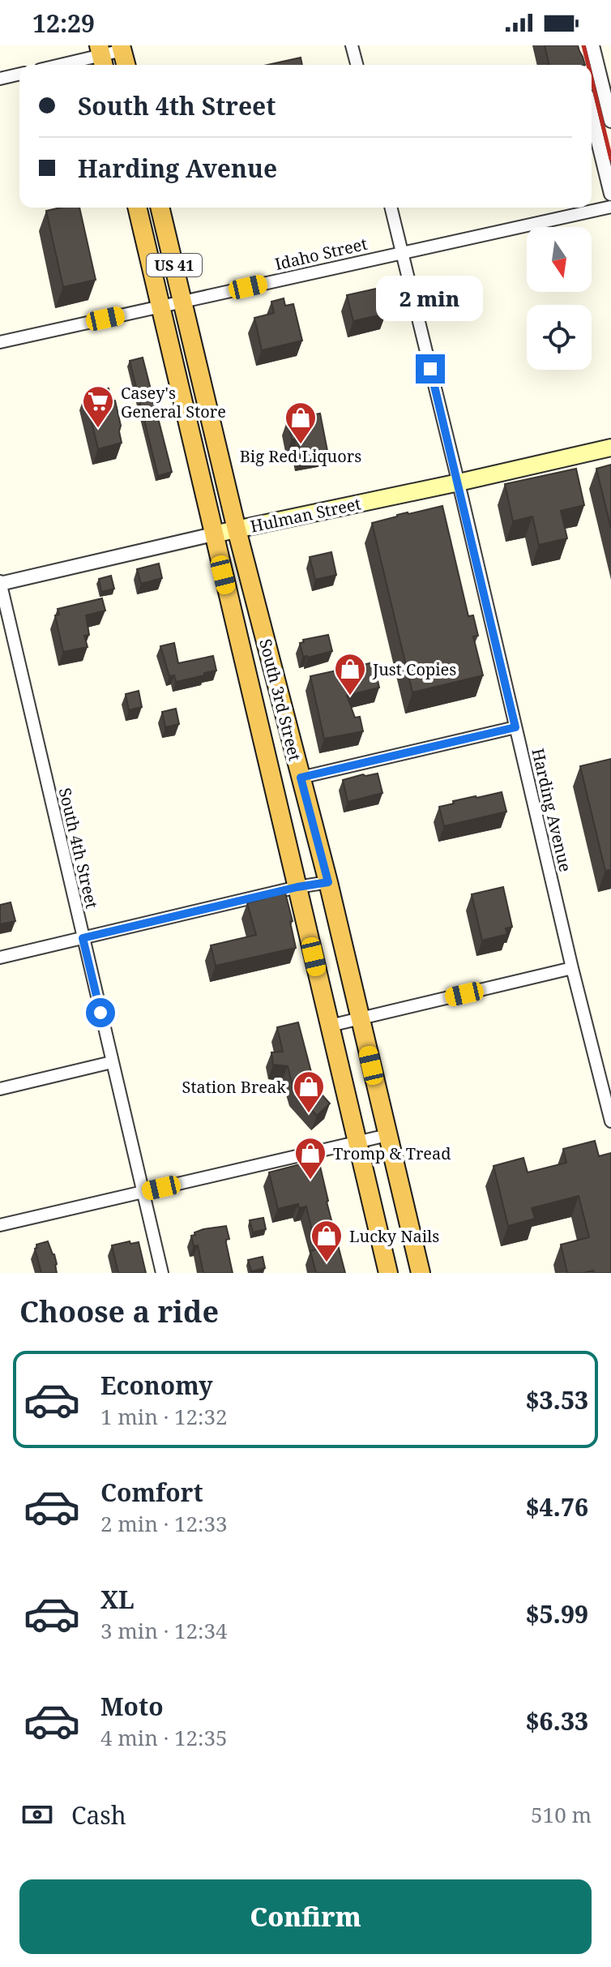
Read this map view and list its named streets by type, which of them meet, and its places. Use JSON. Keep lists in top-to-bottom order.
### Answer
{
  "streets": {
    "highway": ["US 41", "South 3rd Street"],
    "main road": ["Hulman Street"],
    "street": ["Idaho Street", "Harding Avenue", "South 4th Street"]
  },
  "crossings": [
    ["Idaho Street", "South 3rd Street"],
    ["Idaho Street", "Harding Avenue"],
    ["Hulman Street", "South 3rd Street"],
    ["Hulman Street", "Harding Avenue"],
    ["Hulman Street", "South 4th Street"]
  ],
  "places": {
    "supermarket": ["Casey's General Store"],
    "shop": [
      "Big Red Liquors",
      "Just Copies",
      "Station Break",
      "Tromp & Tread",
      "Lucky Nails"
    ]
  },
  "north": "bottom",
  "page": {
    "status": "12:29",
    "banner": ["South 4th Street", "Harding Avenue"],
    "bubble": "2 min",
    "heading": "Choose a ride",
    "list": [
      {
        "name": "Economy",
        "note": "1 min · 12:32",
        "value": "$3.53"
      },
      {
        "name": "Comfort",
        "note": "2 min · 12:33",
        "value": "$4.76"
      },
      {
        "name": "XL",
        "note": "3 min · 12:34",
        "value": "$5.99"
      },
      {
        "name": "Moto",
        "note": "4 min · 12:35",
        "value": "$6.33"
      }
    ],
    "pay": ["Cash", "510 m"],
    "buttons": "Confirm"
  }
}
